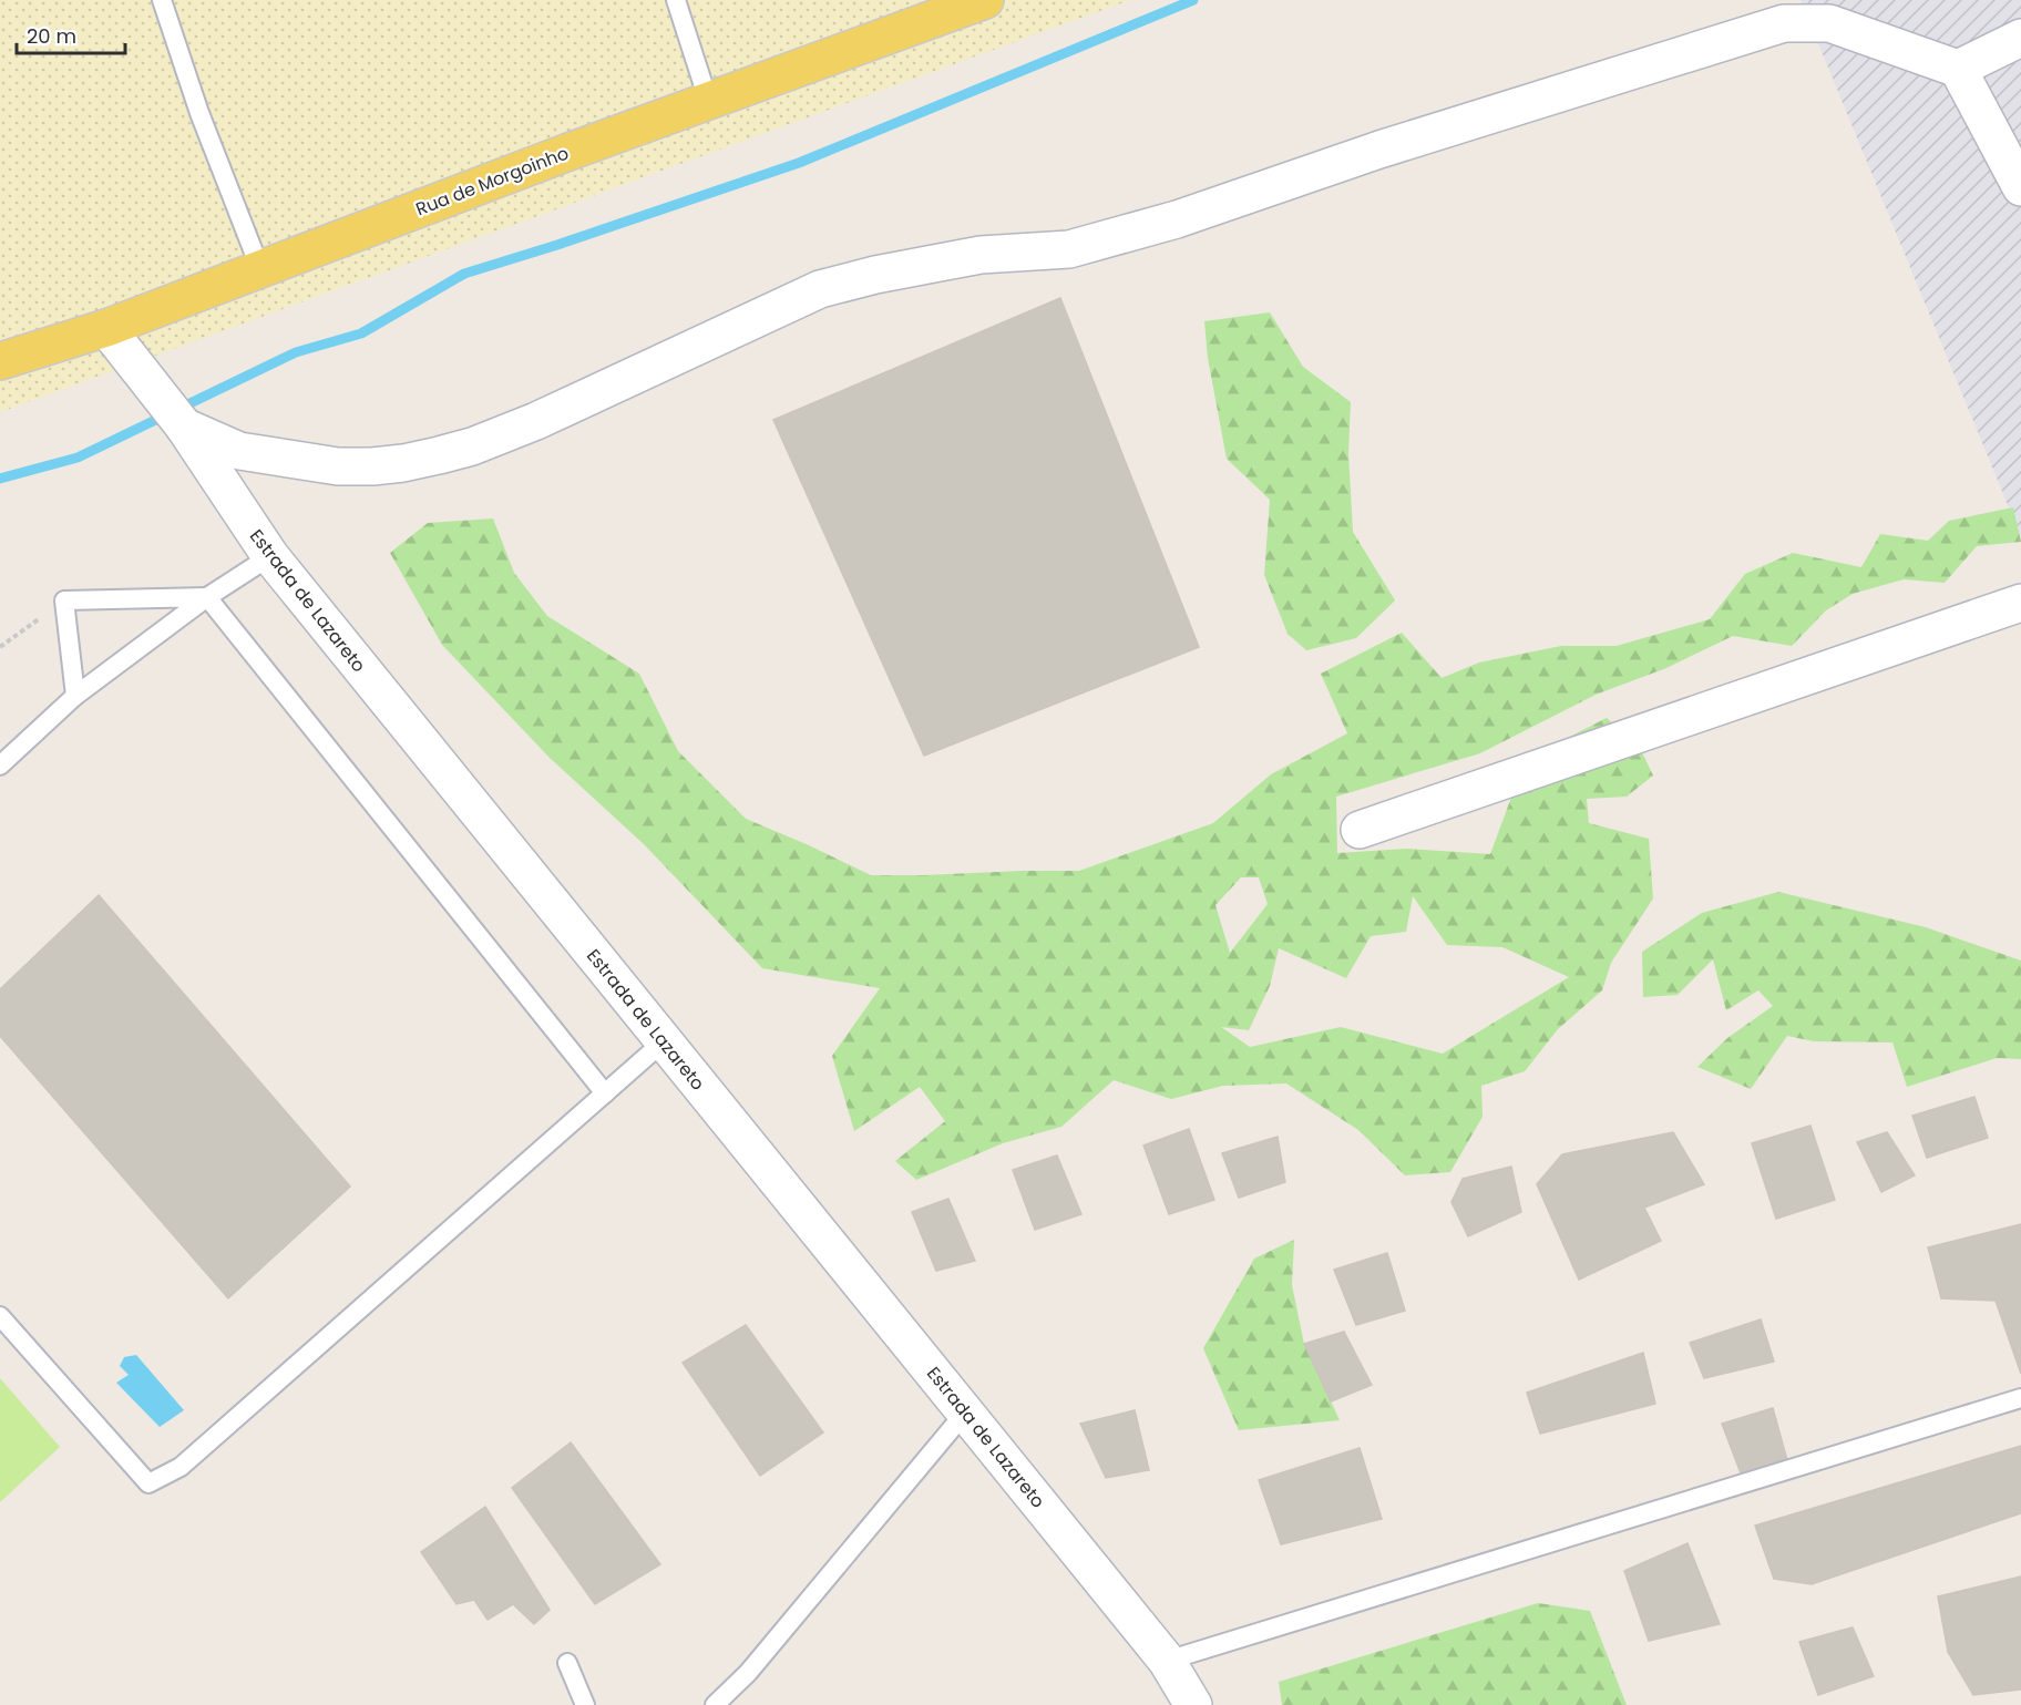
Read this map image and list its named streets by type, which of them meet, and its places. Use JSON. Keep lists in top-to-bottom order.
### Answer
{
  "streets": {
    "main road": ["Rua de Morgoinho"],
    "street": ["Estrada de Lazareto"]
  },
  "crossings": [
    ["Rua de Morgoinho", "Estrada de Lazareto"]
  ],
  "scale_bar": "20 m"
}
